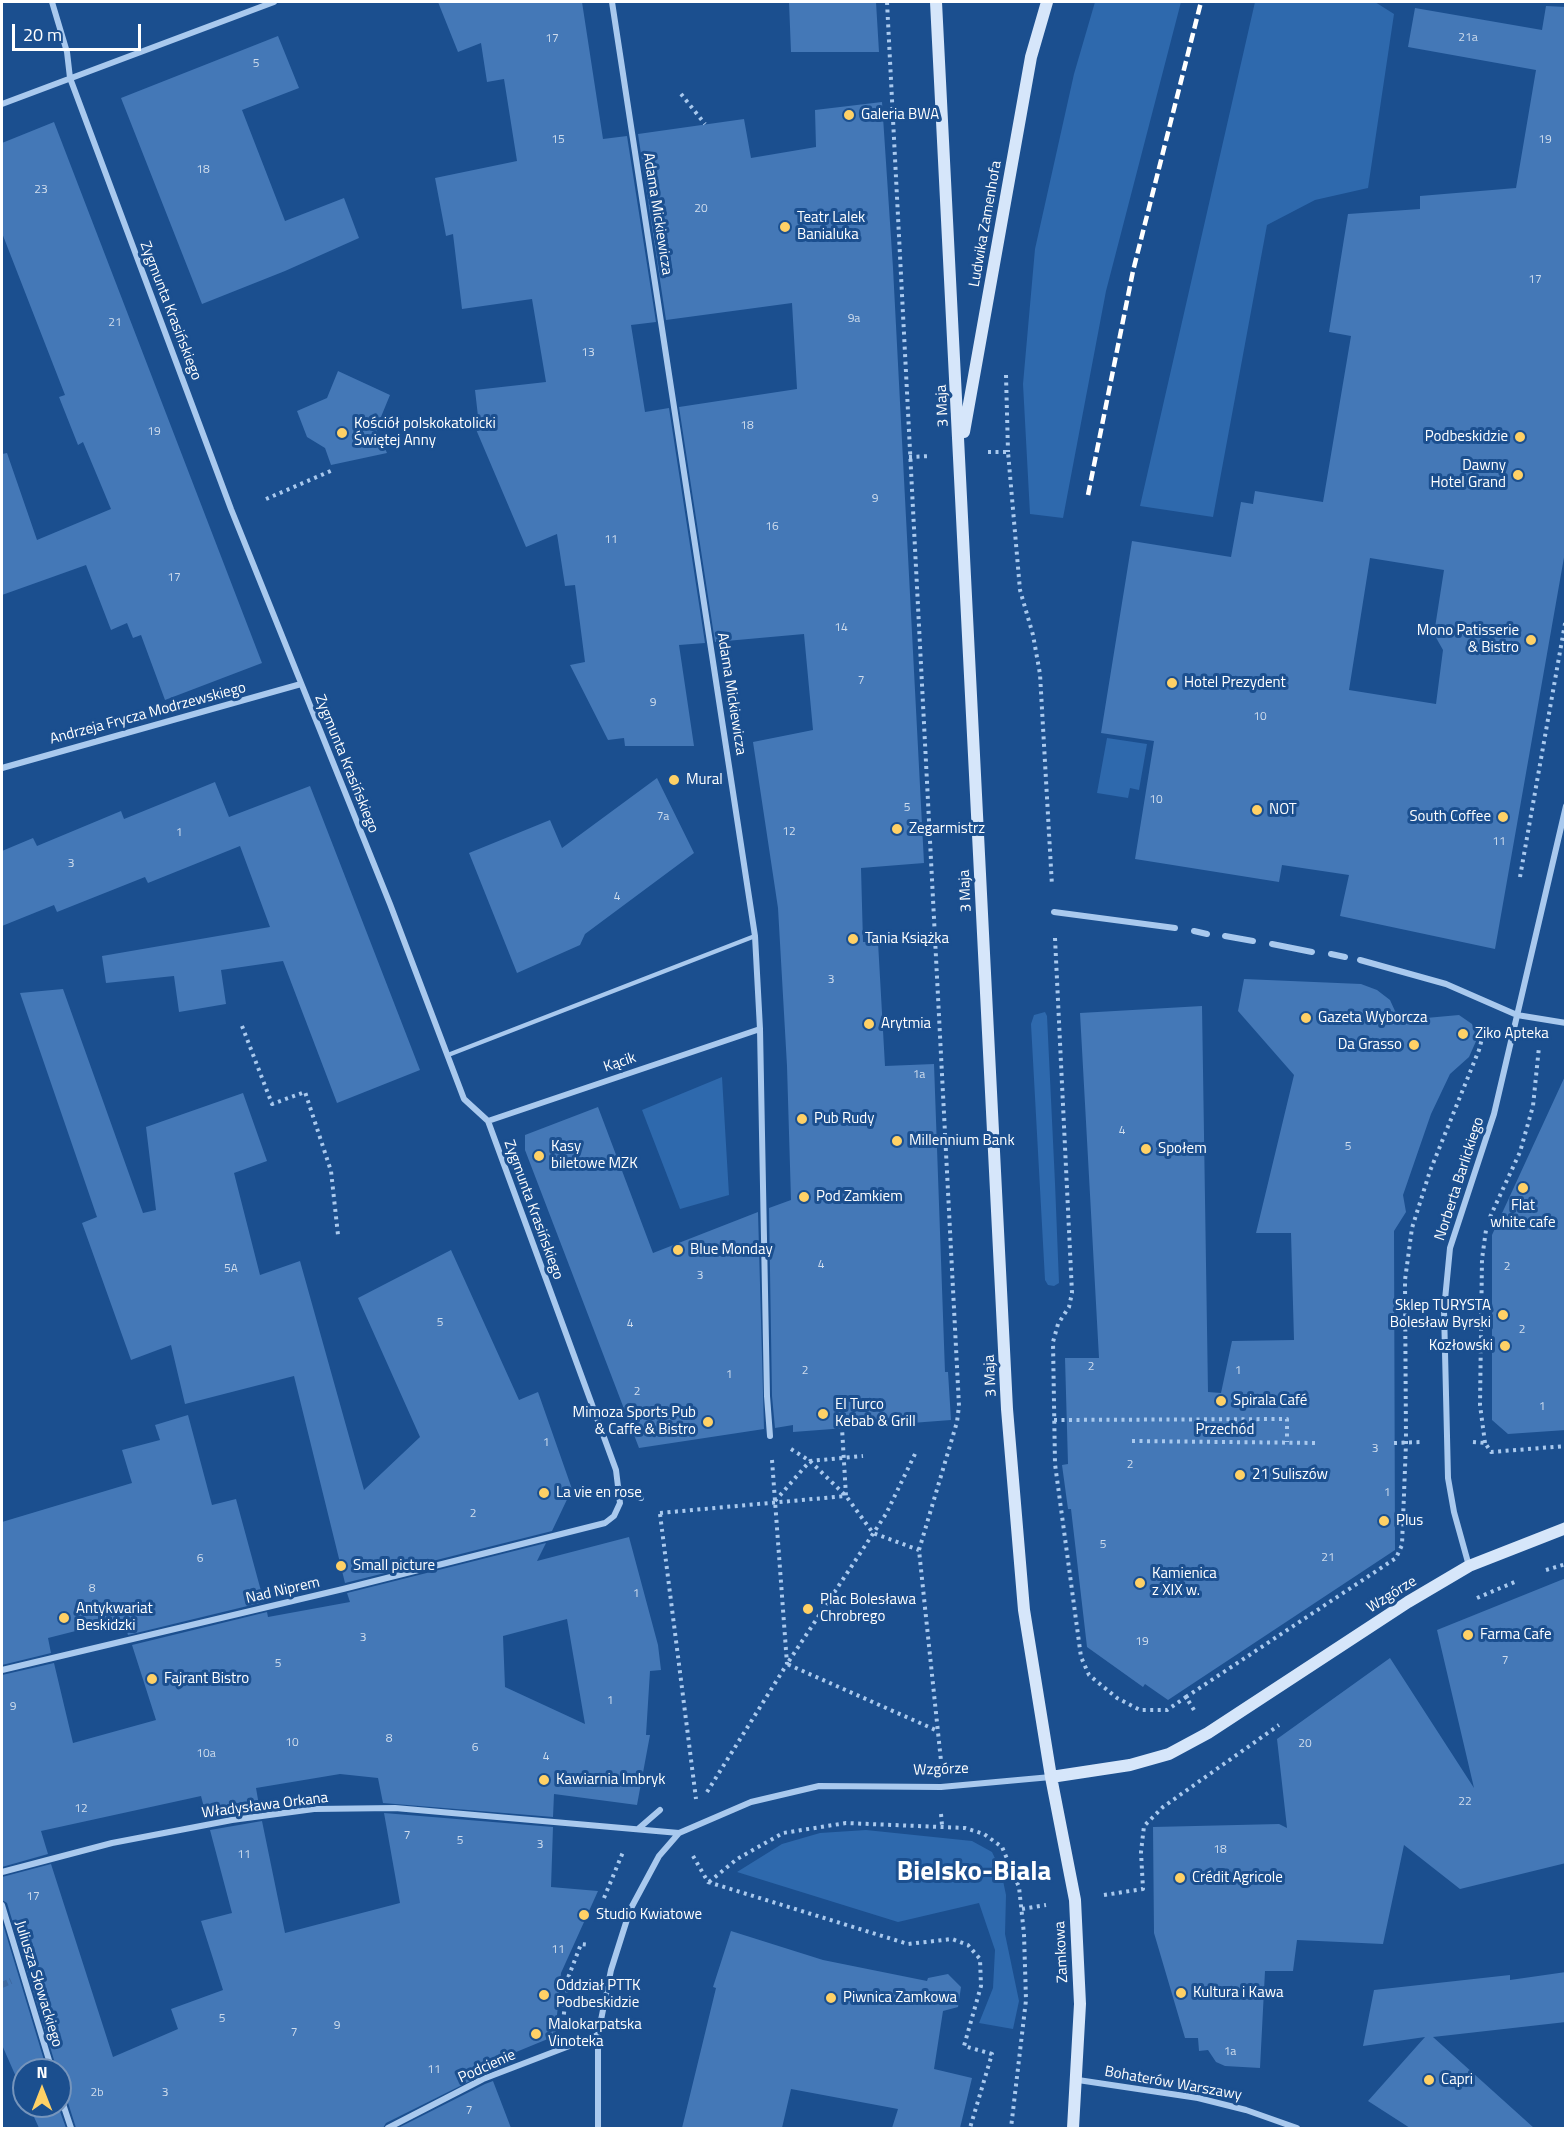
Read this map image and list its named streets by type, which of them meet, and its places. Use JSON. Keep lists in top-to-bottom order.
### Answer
{
  "streets": {
    "main road": [
      "Ludwika Zamenhofa",
      "3 Maja",
      "Wzgórze",
      "Zamkowa"
    ],
    "street": [
      "Adama Mickiewicza",
      "Zygmunta Krasińskiego",
      "Andrzeja Frycza Modrzewskiego",
      "Kącik",
      "Norberta Barlickiego",
      "Nad Niprem",
      "Władysława Orkana",
      "Juliusza Słowackiego",
      "Podcienie",
      "Bohaterów Warszawy"
    ],
    "path": ["Przechód"]
  },
  "crossings": [
    ["Adama Mickiewicza", "Kącik"],
    ["Ludwika Zamenhofa", "3 Maja"],
    ["Zygmunta Krasińskiego", "Andrzeja Frycza Modrzewskiego"],
    ["Zygmunta Krasińskiego", "Kącik"],
    ["Zygmunta Krasińskiego", "Nad Niprem"],
    ["3 Maja", "Wzgórze"],
    ["3 Maja", "Zamkowa"],
    ["Norberta Barlickiego", "Wzgórze"],
    ["Wzgórze", "Władysława Orkana"],
    ["Wzgórze", "Zamkowa"],
    ["Wzgórze", "Podcienie"],
    ["Zamkowa", "Bohaterów Warszawy"]
  ],
  "districts": ["Bielsko-Biala"],
  "places": [
    "Galeria BWA",
    "Teatr Lalek Banialuka",
    "Kościół polskokatolicki Świętej Anny",
    "Podbeskidzie",
    "Dawny Hotel Grand",
    "Mono Patisserie & Bistro",
    "Hotel Prezydent",
    "Mural",
    "NOT",
    "South Coffee",
    "Zegarmistrz",
    "Tania Książka",
    "Gazeta Wyborcza",
    "Arytmia",
    "Ziko Apteka",
    "Da Grasso",
    "Pub Rudy",
    "Millennium Bank",
    "Społem",
    "Kasy biletowe MZK",
    "Flat white cafe",
    "Pod Zamkiem",
    "Blue Monday",
    "Sklep TURYSTA Bolesław Byrski",
    "Kozłowski",
    "Spirala Café",
    "El Turco Kebab & Grill",
    "Mimoza Sports Pub & Caffe & Bistro",
    "21 Suliszów",
    "La vie en rose",
    "Plus",
    "Small picture",
    "Kamienica z XIX w.",
    "Plac Bolesława Chrobrego",
    "Antykwariat Beskidzki",
    "Farma Cafe",
    "Fajrant Bistro",
    "Kawiarnia Imbryk",
    "Crédit Agricole",
    "Studio Kwiatowe",
    "Kultura i Kawa",
    "Oddział PTTK Podbeskidzie",
    "Piwnica Zamkowa",
    "Malokarpatska Vinoteka",
    "Capri"
  ],
  "house_numbers": [
    "21a",
    "17",
    "5",
    "15",
    "19",
    "18",
    "23",
    "20",
    "17",
    "9a",
    "21",
    "13",
    "18",
    "19",
    "9",
    "16",
    "11",
    "17",
    "14",
    "7",
    "9",
    "10",
    "10",
    "5",
    "7a",
    "12",
    "1",
    "11",
    "3",
    "4",
    "3",
    "1a",
    "4",
    "5",
    "4",
    "2",
    "5A",
    "3",
    "5",
    "4",
    "2",
    "2",
    "2",
    "1",
    "1",
    "2",
    "1",
    "1",
    "3",
    "2",
    "1",
    "2",
    "5",
    "21",
    "6",
    "8",
    "1",
    "3",
    "19",
    "7",
    "5",
    "1",
    "9",
    "8",
    "10",
    "20",
    "6",
    "10a",
    "4",
    "22",
    "12",
    "7",
    "5",
    "3",
    "18",
    "11",
    "17",
    "11",
    "5",
    "9",
    "7",
    "1a",
    "11",
    "2b",
    "3",
    "7"
  ],
  "scale_bar": "20 m",
  "north": "top"
}
